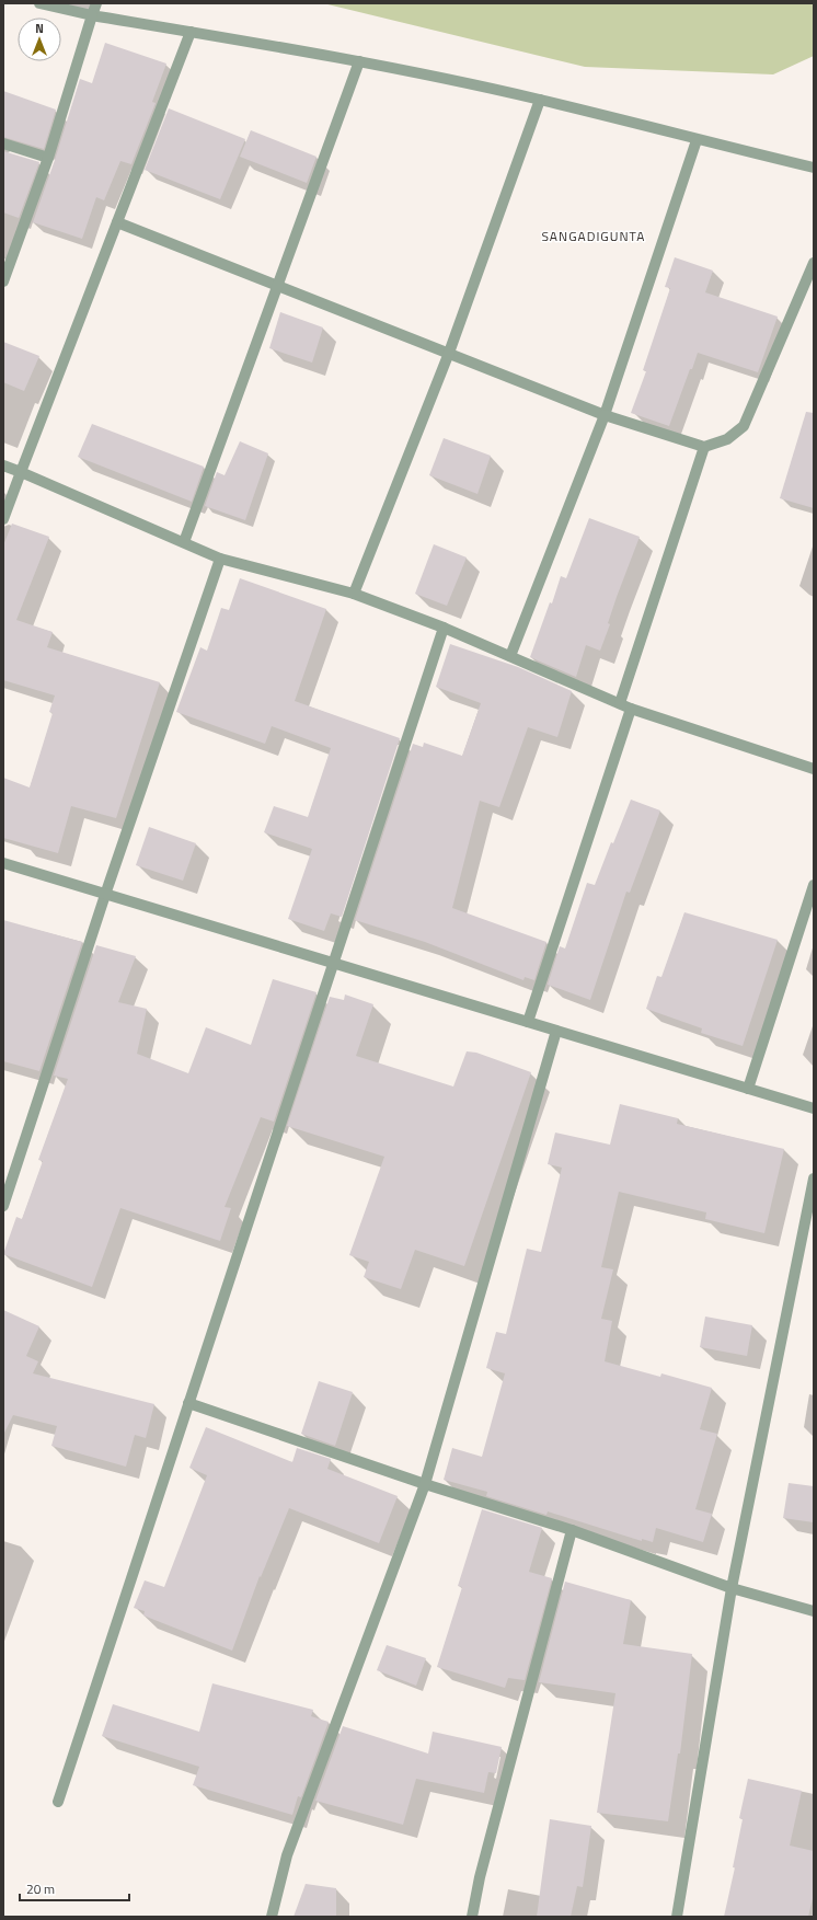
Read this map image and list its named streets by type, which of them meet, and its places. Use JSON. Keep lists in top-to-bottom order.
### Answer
{
  "districts": ["SANGADIGUNTA"],
  "scale_bar": "20 m",
  "north": "top"
}
